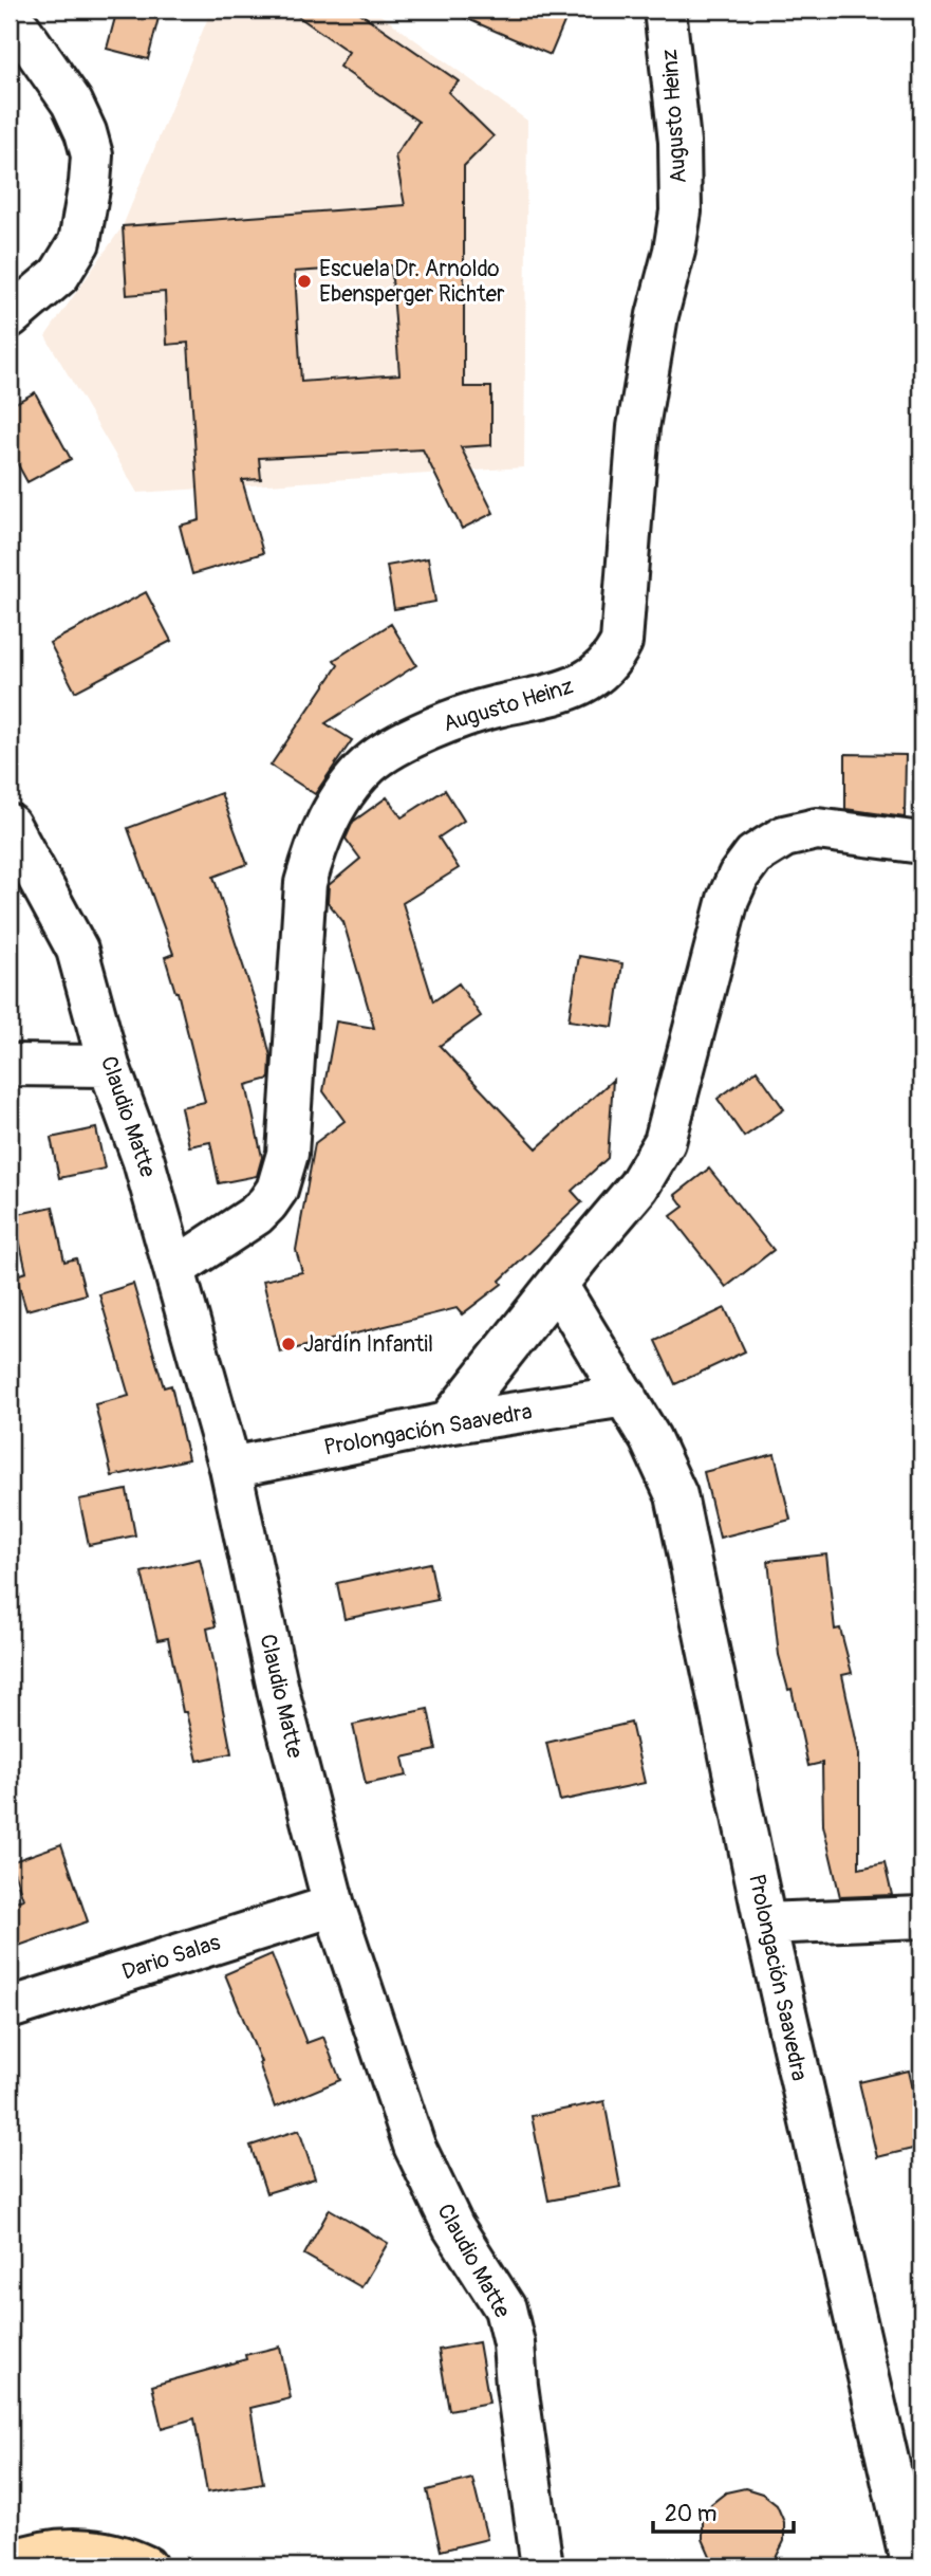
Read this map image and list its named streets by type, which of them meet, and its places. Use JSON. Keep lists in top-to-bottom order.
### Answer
{
  "streets": {
    "street": [
      "Augusto Heinz",
      "Claudio Matte",
      "Prolongación Saavedra",
      "Dario Salas"
    ]
  },
  "crossings": [
    ["Augusto Heinz", "Claudio Matte"],
    ["Claudio Matte", "Prolongación Saavedra"],
    ["Claudio Matte", "Dario Salas"]
  ],
  "places": ["Escuela Dr. Arnoldo Ebensperger Richter", "Jardín Infantil"],
  "scale_bar": "20 m"
}
